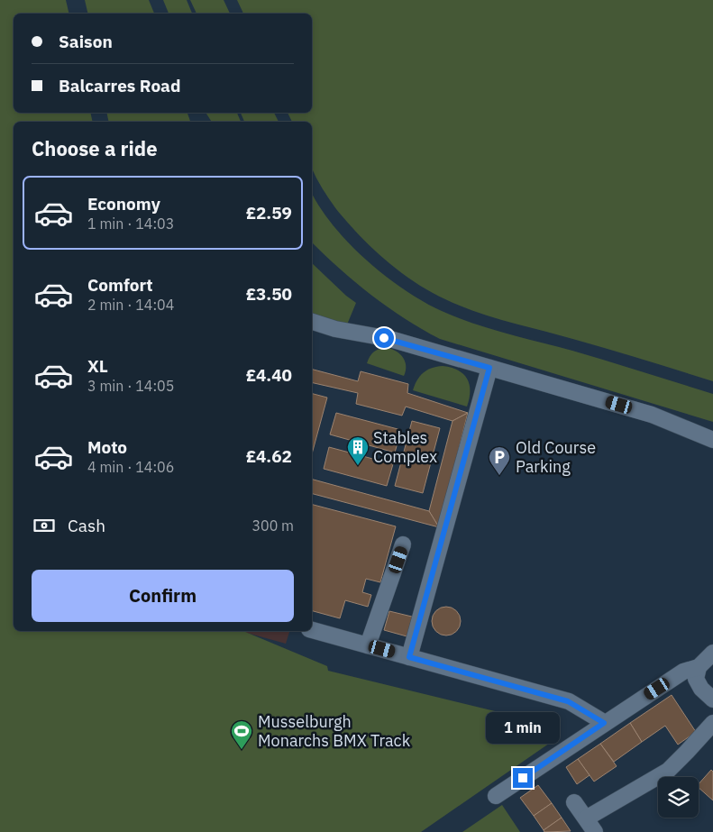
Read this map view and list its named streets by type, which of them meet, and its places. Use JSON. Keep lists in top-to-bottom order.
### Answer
{
  "places": {
    "building": ["Stables Complex"],
    "parking": ["Old Course Parking"],
    "sports": ["Musselburgh Monarchs BMX Track"]
  },
  "page": {
    "banner": ["Saison", "Balcarres Road"],
    "heading": "Choose a ride",
    "list": [
      {
        "name": "Economy",
        "note": "1 min · 14:03",
        "value": "£2.59"
      },
      {
        "name": "Comfort",
        "note": "2 min · 14:04",
        "value": "£3.50"
      },
      {
        "name": "XL",
        "note": "3 min · 14:05",
        "value": "£4.40"
      },
      {
        "name": "Moto",
        "note": "4 min · 14:06",
        "value": "£4.62"
      }
    ],
    "pay": ["Cash", "300 m"],
    "buttons": "Confirm",
    "bubble": "1 min"
  }
}
